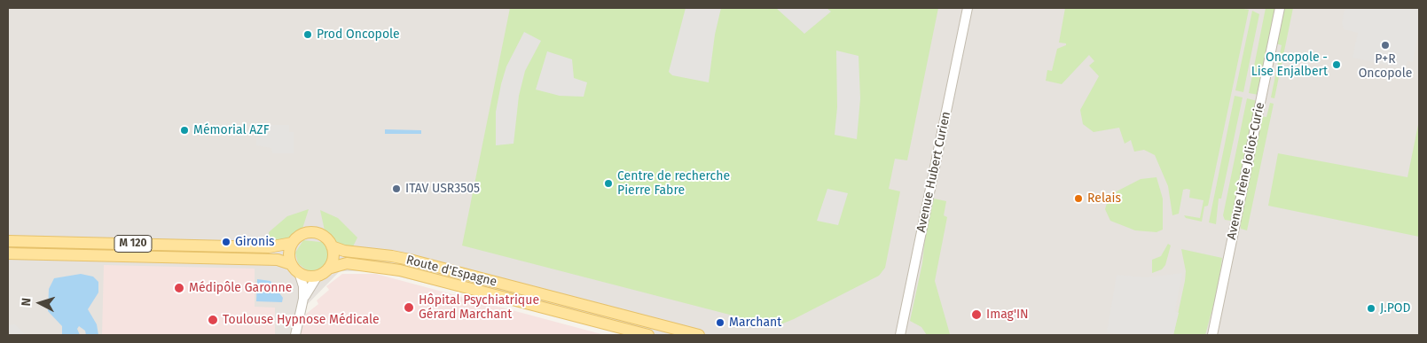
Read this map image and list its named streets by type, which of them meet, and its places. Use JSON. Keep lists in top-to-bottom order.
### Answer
{
  "streets": {
    "main road": ["M 120", "Route d'Espagne"],
    "street": ["Avenue Irène Joliot-Curie", "Avenue Hubert Curien"]
  },
  "crossings": [
    ["M 120", "Route d'Espagne"]
  ],
  "places": [
    "Prod Oncopole",
    "P+R Oncopole",
    "Oncopole - Lise Enjalbert",
    "Mémorial AZF",
    "Centre de recherche Pierre Fabre",
    "ITAV USR3505",
    "Relais",
    "Gironis",
    "Médipôle Garonne",
    "Hôpital Psychiatrique Gérard Marchant",
    "J.POD",
    "Imag'IN",
    "Toulouse Hypnose Médicale",
    "Marchant"
  ],
  "north": "left"
}
